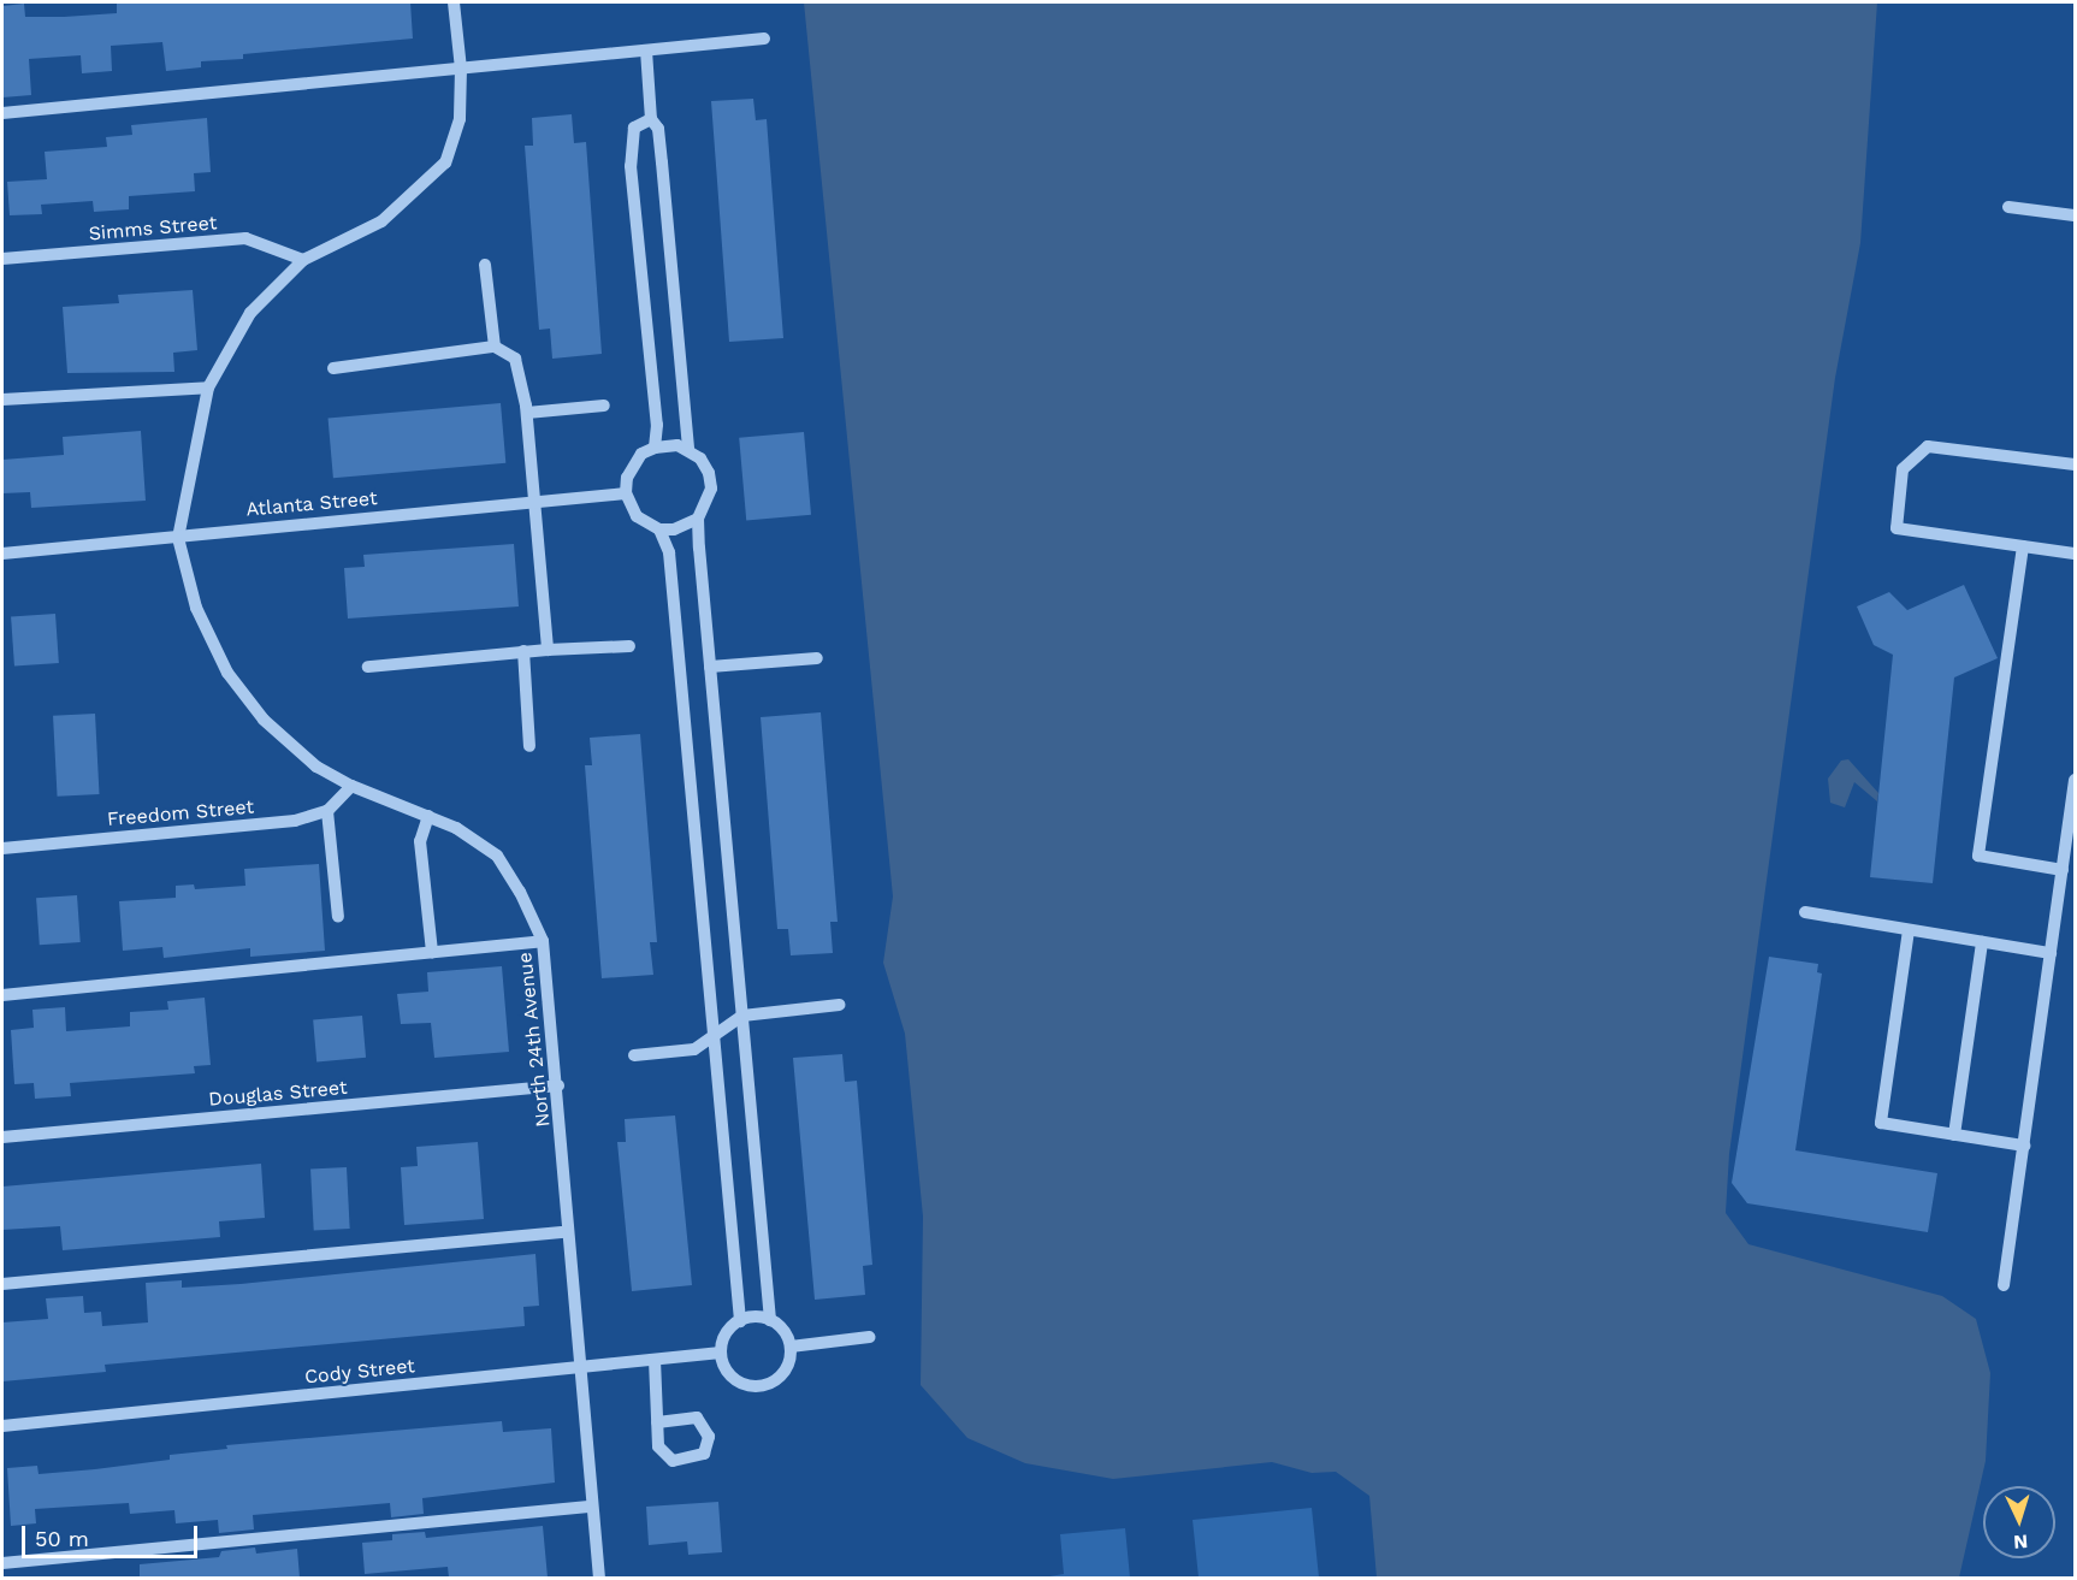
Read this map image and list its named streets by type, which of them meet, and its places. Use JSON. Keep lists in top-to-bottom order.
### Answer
{
  "streets": {
    "street": [
      "Simms Street",
      "Atlanta Street",
      "Freedom Street",
      "North 24th Avenue",
      "Douglas Street",
      "Cody Street"
    ]
  },
  "crossings": [
    ["Simms Street", "North 24th Avenue"],
    ["Atlanta Street", "North 24th Avenue"],
    ["North 24th Avenue", "Douglas Street"],
    ["North 24th Avenue", "Cody Street"]
  ],
  "scale_bar": "50 m",
  "north": "bottom"
}
